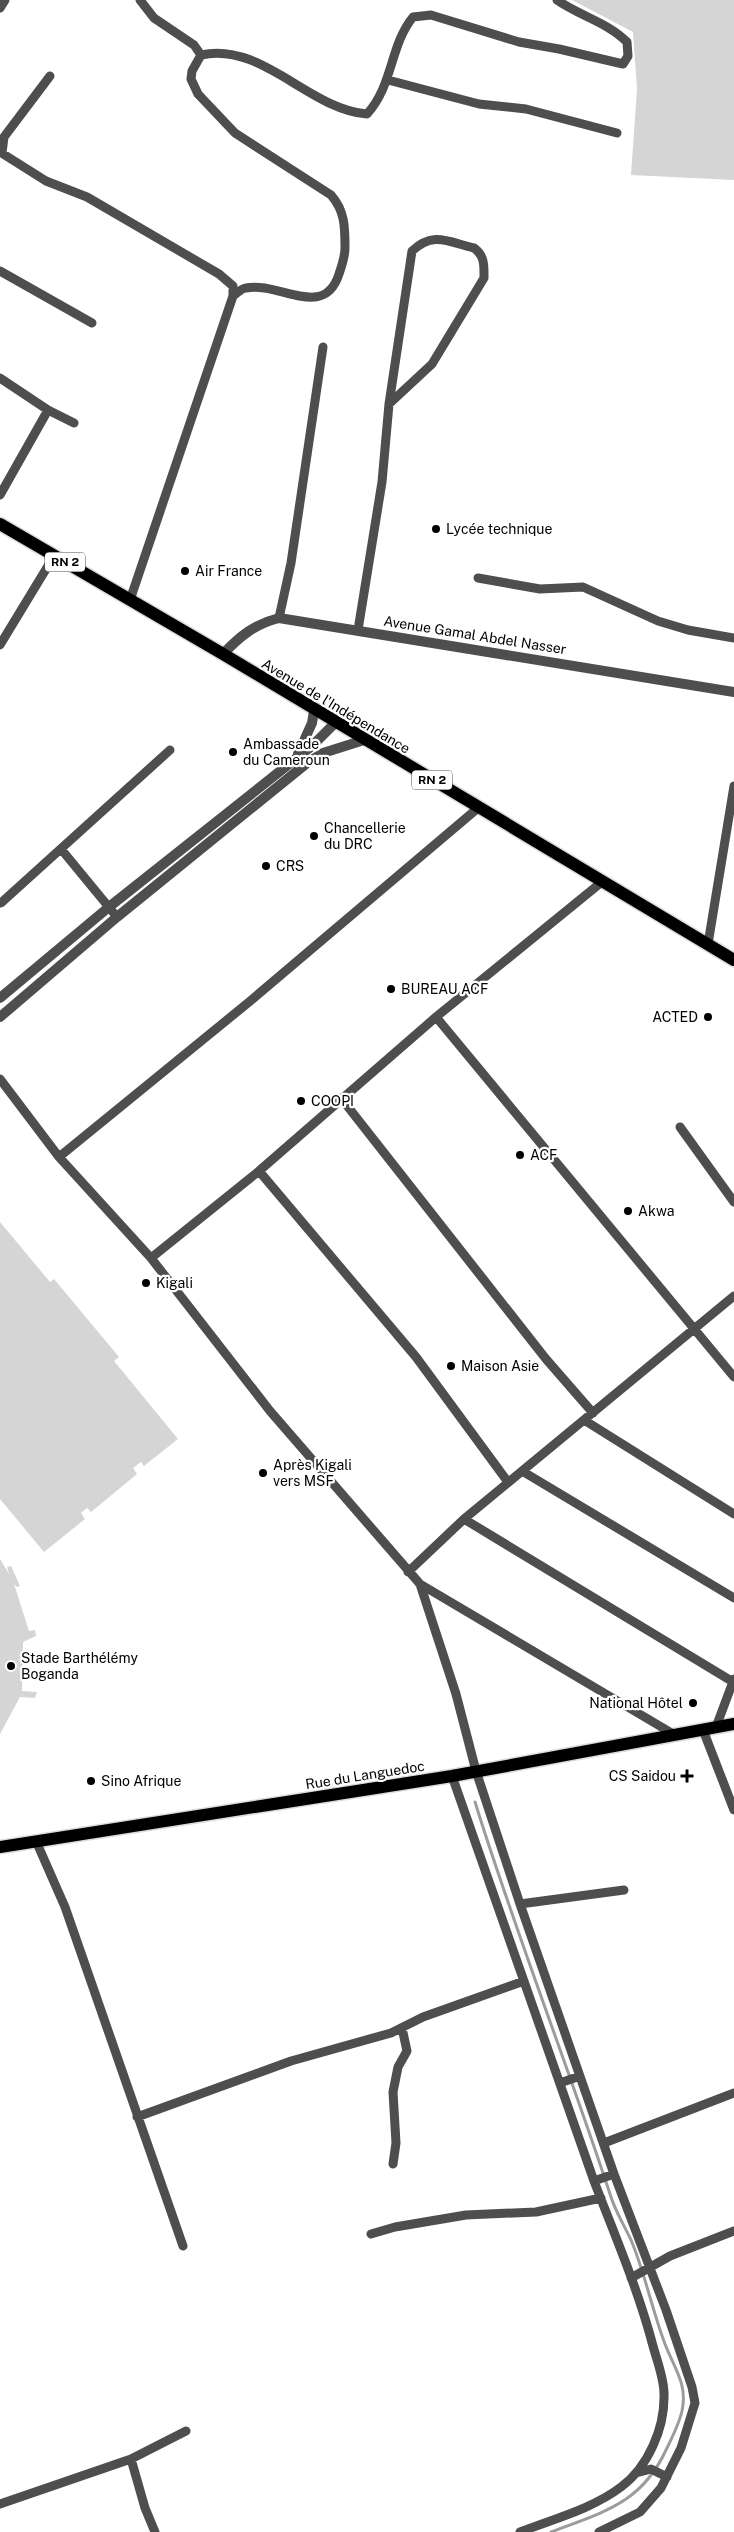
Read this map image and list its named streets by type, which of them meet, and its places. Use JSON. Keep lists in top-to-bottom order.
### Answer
{
  "streets": {
    "main road": ["RN 2", "Avenue de l'Indépendance", "Rue du Languedoc"],
    "street": ["Avenue Gamal Abdel Nasser"]
  },
  "crossings": [
    ["Avenue Gamal Abdel Nasser", "Avenue de l'Indépendance"]
  ],
  "places": {
    "other": [
      "Lycée technique",
      "Air France",
      "Ambassade du Cameroun",
      "Chancellerie du DRC",
      "CRS",
      "BUREAU ACF",
      "ACTED",
      "COOPI",
      "ACF",
      "Akwa",
      "Kigali",
      "Maison Asie",
      "Après Kigali vers MSF",
      "Stade Barthélémy Boganda",
      "National Hôtel",
      "Sino Afrique"
    ],
    "health": ["CS Saidou"]
  }
}
